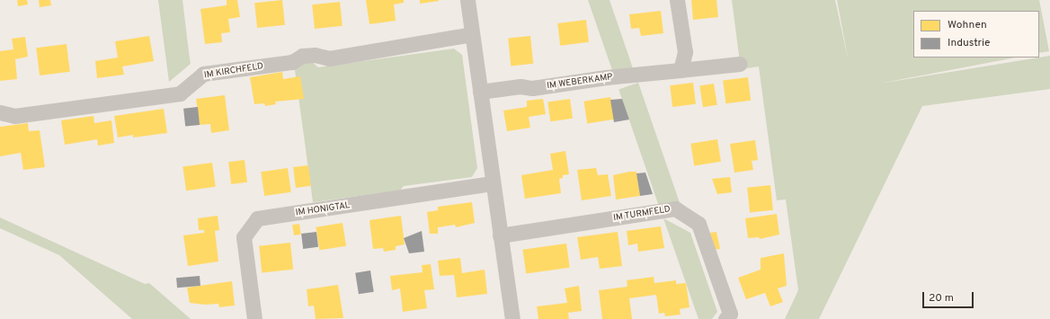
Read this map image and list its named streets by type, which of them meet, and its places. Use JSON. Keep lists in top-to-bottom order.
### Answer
{
  "streets": {
    "street": [
      "IM KIRCHFELD",
      "IM WEBERKAMP",
      "IM HONIGTAL",
      "IM TURMFELD"
    ]
  },
  "legend": ["Wohnen", "Industrie"],
  "scale_bar": "20 m"
}
